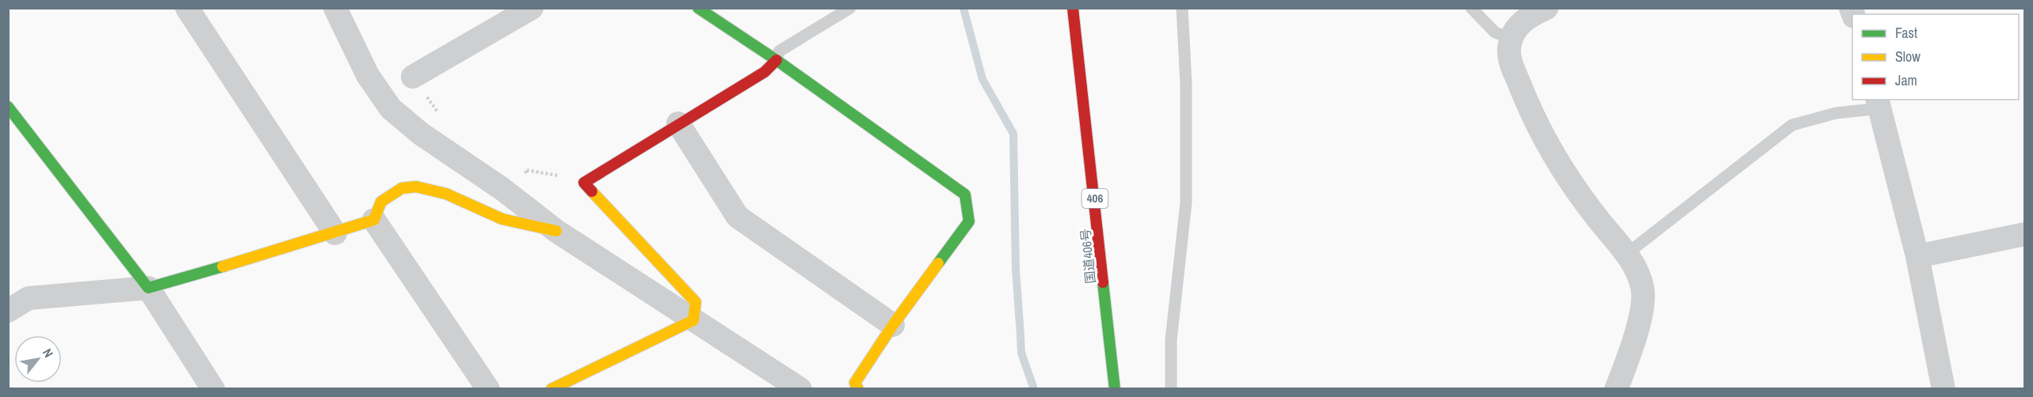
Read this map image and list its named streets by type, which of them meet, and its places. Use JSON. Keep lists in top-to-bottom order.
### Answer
{
  "streets": {
    "main road": ["406", "国道406号"]
  },
  "legend": ["Fast", "Slow", "Jam"],
  "north": "top right"
}
